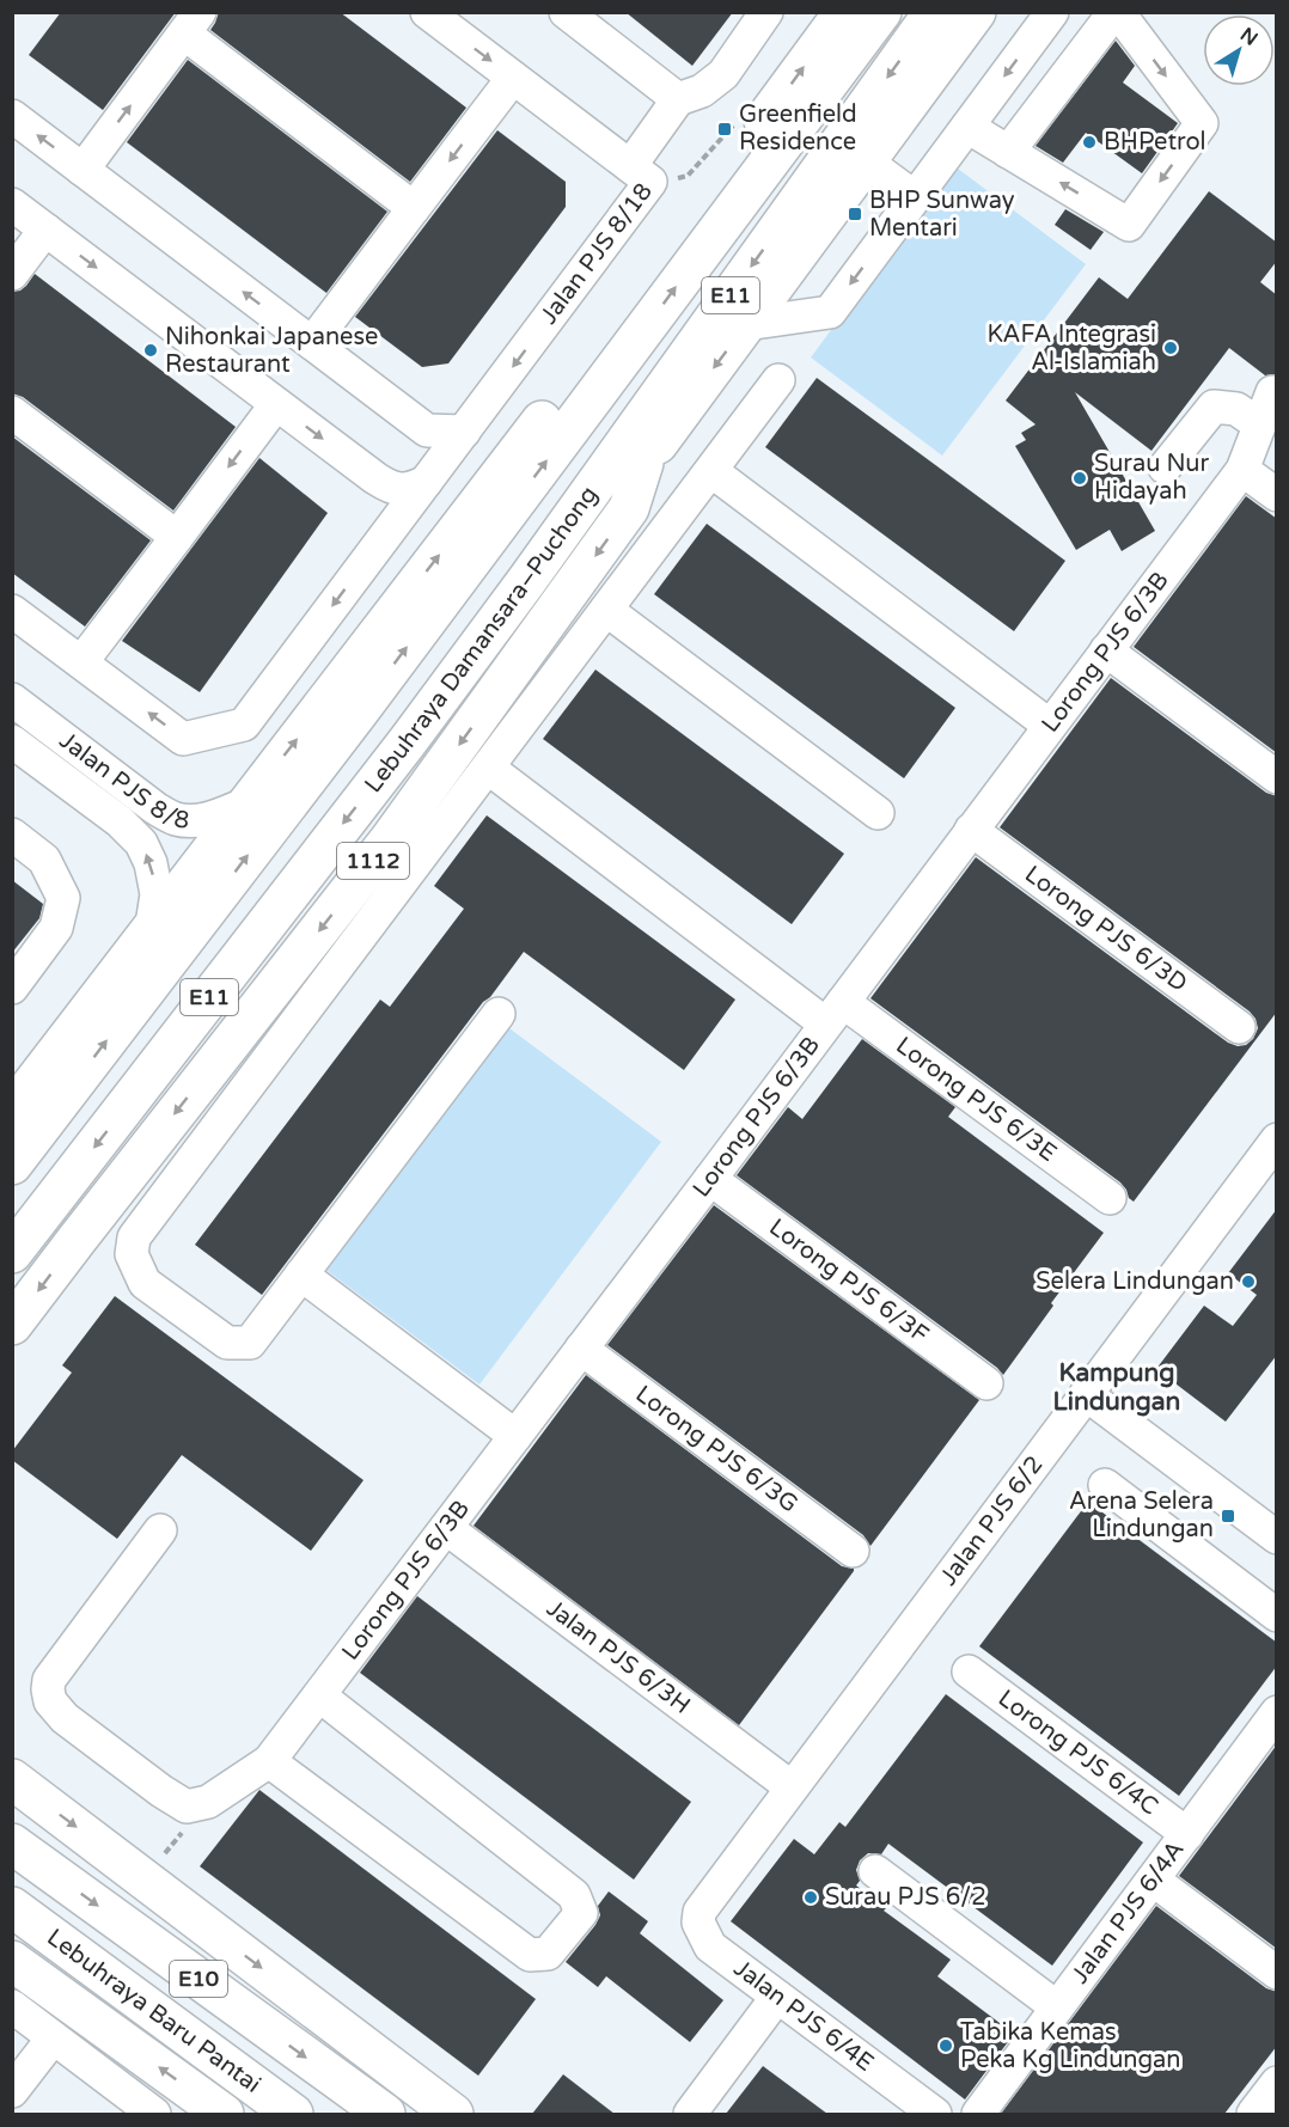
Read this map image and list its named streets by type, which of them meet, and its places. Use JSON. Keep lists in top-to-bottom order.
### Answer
{
  "streets": {
    "highway": [
      "E11",
      "Lebuhraya Damansara–Puchong",
      "1112",
      "E10",
      "Lebuhraya Baru Pantai"
    ],
    "street": [
      "Jalan PJS 8/18",
      "Lorong PJS 6/3B",
      "Jalan PJS 8/8",
      "Lorong PJS 6/3D",
      "Lorong PJS 6/3E",
      "Lorong PJS 6/3F",
      "Lorong PJS 6/3G",
      "Jalan PJS 6/2",
      "Jalan PJS 6/3H",
      "Lorong PJS 6/4C",
      "Jalan PJS 6/4A",
      "Jalan PJS 6/4E"
    ]
  },
  "crossings": [
    ["Lorong PJS 6/3B", "Lorong PJS 6/3D"],
    ["Lorong PJS 6/3B", "Lorong PJS 6/3E"],
    ["Lorong PJS 6/3B", "Lorong PJS 6/3F"],
    ["Lorong PJS 6/3B", "Lorong PJS 6/3G"],
    ["Lorong PJS 6/3B", "Jalan PJS 6/3H"],
    ["Jalan PJS 6/2", "Jalan PJS 6/3H"],
    ["Jalan PJS 6/2", "Jalan PJS 6/4E"],
    ["Lorong PJS 6/4C", "Jalan PJS 6/4A"]
  ],
  "one_way": ["Jalan PJS 8/8"],
  "districts": ["Kampung Lindungan"],
  "places": {
    "transit": ["Greenfield Residence", "BHP Sunway Mentari", "Arena Selera Lindungan"],
    "other": [
      "BHPetrol",
      "KAFA Integrasi Al-Islamiah",
      "Nihonkai Japanese Restaurant",
      "Surau Nur Hidayah",
      "Selera Lindungan",
      "Surau PJS 6/2",
      "Tabika Kemas Peka Kg Lindungan"
    ]
  },
  "north": "top right"
}
